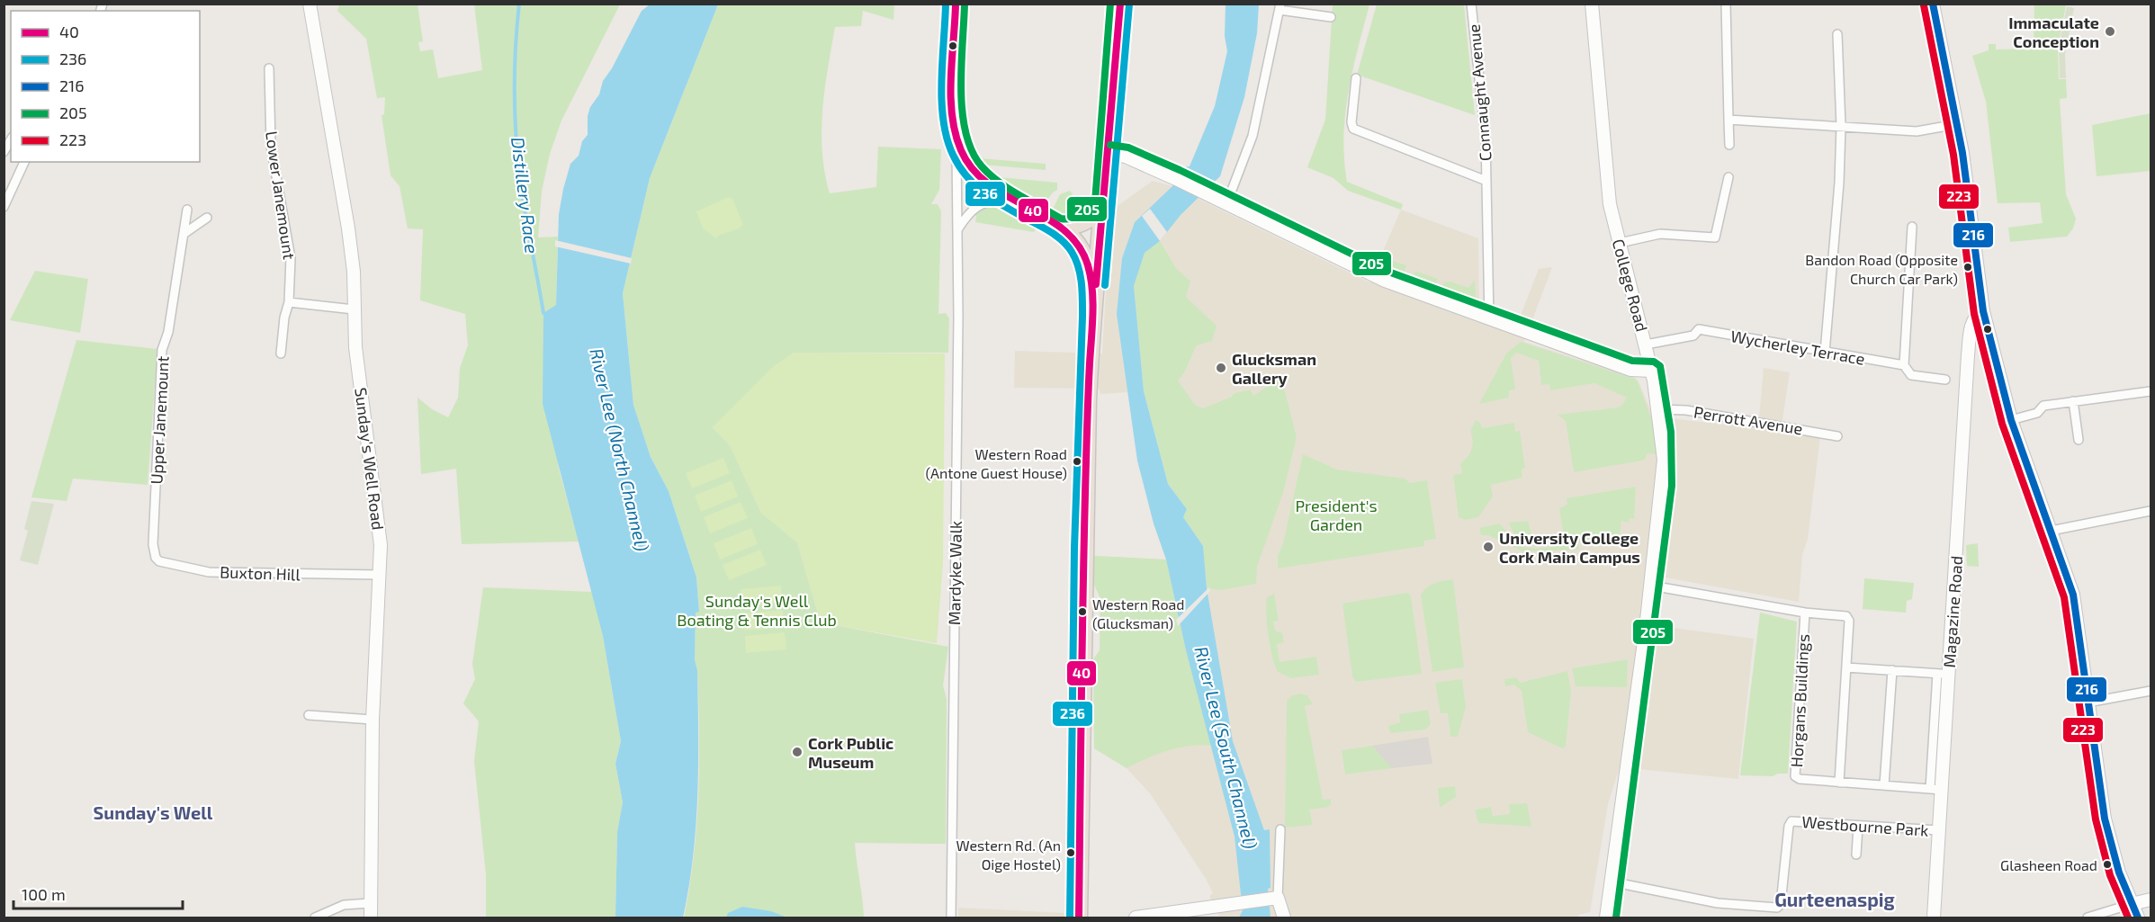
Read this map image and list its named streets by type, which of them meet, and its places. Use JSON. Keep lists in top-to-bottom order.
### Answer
{
  "streets": {
    "highway": ["Mardyke Walk"],
    "main road": ["College Road", "Sunday's Well Road", "Magazine Road"],
    "street": [
      "Connaught Avenue",
      "Lower Janemount",
      "Wycherley Terrace",
      "Upper Janemount",
      "Perrott Avenue",
      "Buxton Hill",
      "Horgans Buildings",
      "Westbourne Park"
    ]
  },
  "crossings": [
    ["College Road", "Wycherley Terrace"],
    ["College Road", "Perrott Avenue"],
    ["College Road", "Horgans Buildings"],
    ["College Road", "Westbourne Park"],
    ["Upper Janemount", "Buxton Hill"],
    ["Sunday's Well Road", "Buxton Hill"],
    ["Magazine Road", "Horgans Buildings"],
    ["Magazine Road", "Westbourne Park"]
  ],
  "districts": ["Sunday's Well", "Gurteenaspig"],
  "water": ["Distillery Race", "River Lee (North Channel)", "River Lee (South Channel)"],
  "parks": ["President's Garden", "Sunday's Well Boating & Tennis Club"],
  "places": [
    "Immaculate Conception",
    "Bandon Road (Opposite Church Car Park)",
    "Glucksman Gallery",
    "Western Road (Antone Guest House)",
    "University College Cork Main Campus",
    "Western Road (Glucksman)",
    "Cork Public Museum",
    "Western Rd. (An Oige Hostel)",
    "Glasheen Road"
  ],
  "lines": [
    "transit line 40",
    "transit line 236",
    "transit line 216",
    "transit line 205",
    "transit line 223"
  ],
  "legend": [
    "40",
    "236",
    "216",
    "205",
    "223"
  ],
  "scale_bar": "100 m"
}
